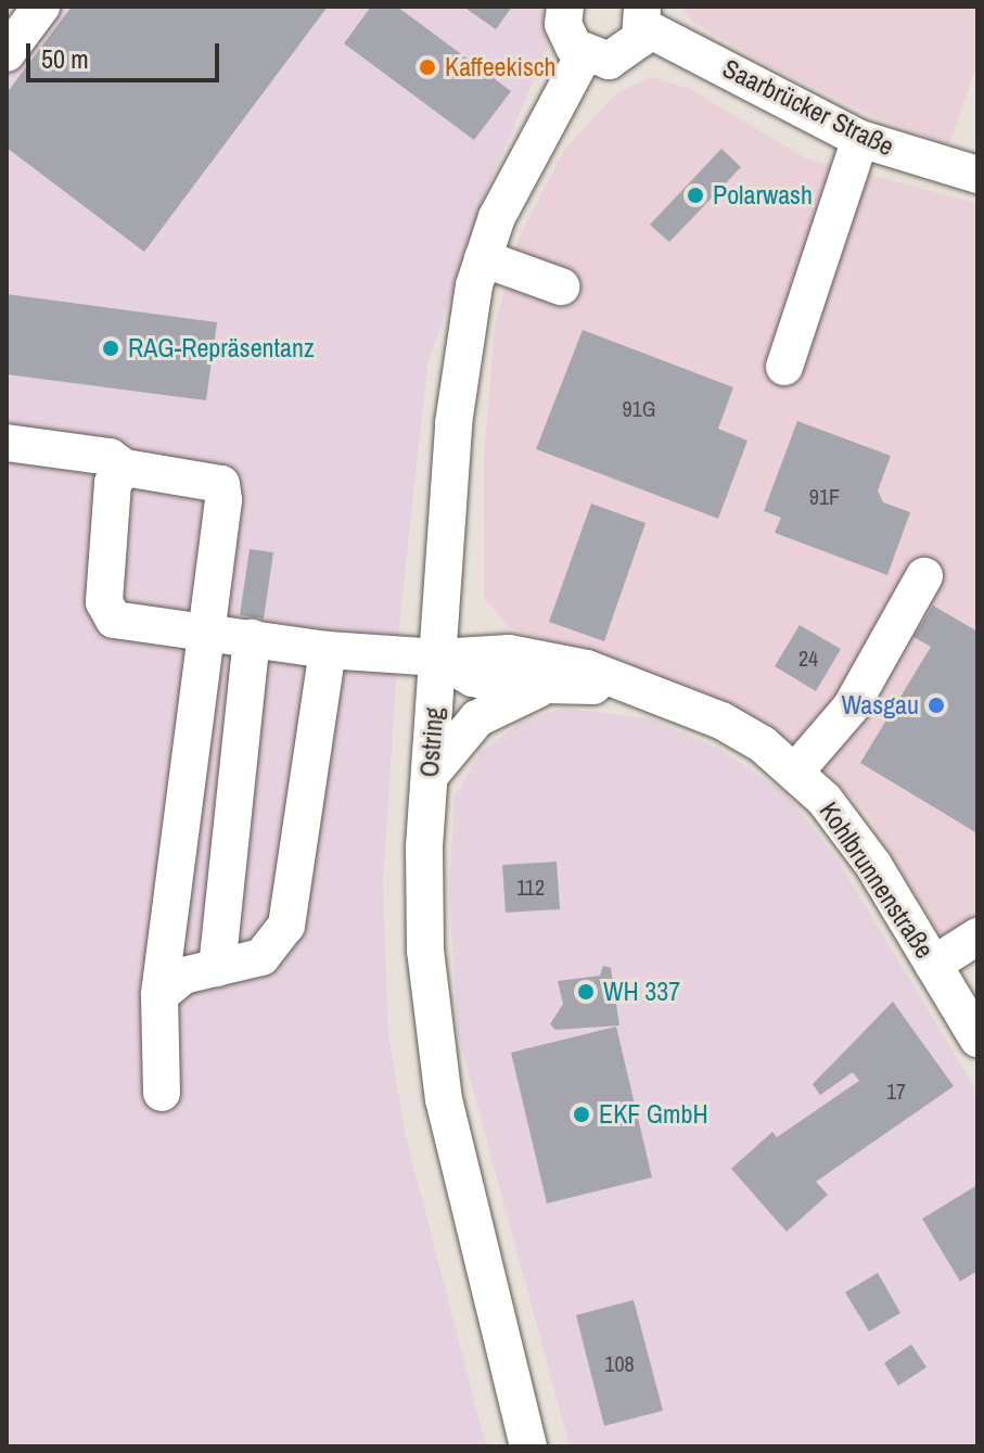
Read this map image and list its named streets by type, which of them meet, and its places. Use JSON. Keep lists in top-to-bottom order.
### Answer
{
  "streets": {
    "street": ["Saarbrücker Straße", "Ostring", "Kohlbrunnenstraße"]
  },
  "crossings": [
    ["Ostring", "Kohlbrunnenstraße"]
  ],
  "places": [
    "Kaffeekisch",
    "Polarwash",
    "RAG-Repräsentanz",
    "Wasgau",
    "WH 337",
    "EKF GmbH"
  ],
  "house_numbers": [
    "91G",
    "91F",
    "24",
    "112",
    "17",
    "108"
  ],
  "scale_bar": "50 m"
}
